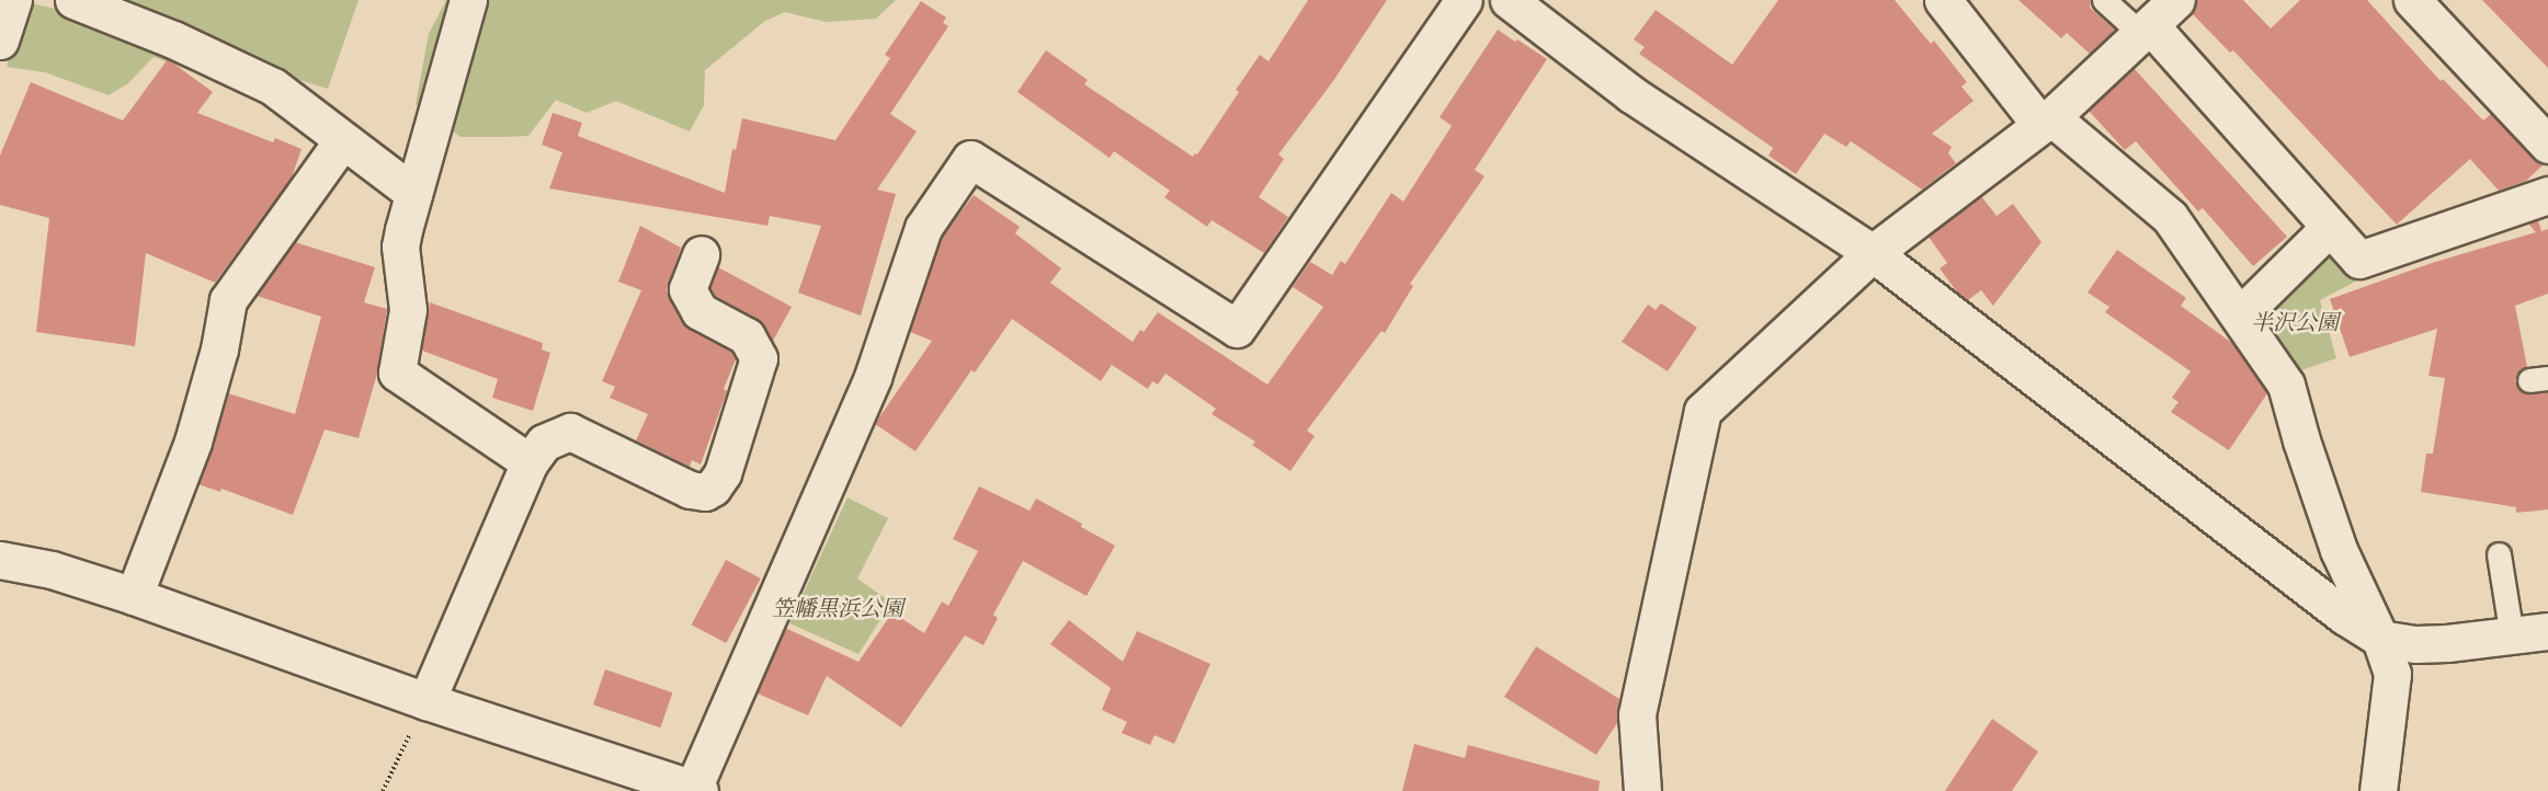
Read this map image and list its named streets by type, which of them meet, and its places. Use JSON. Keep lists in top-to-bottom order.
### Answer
{
  "parks": ["半沢公園", "笠幡黒浜公園"]
}
